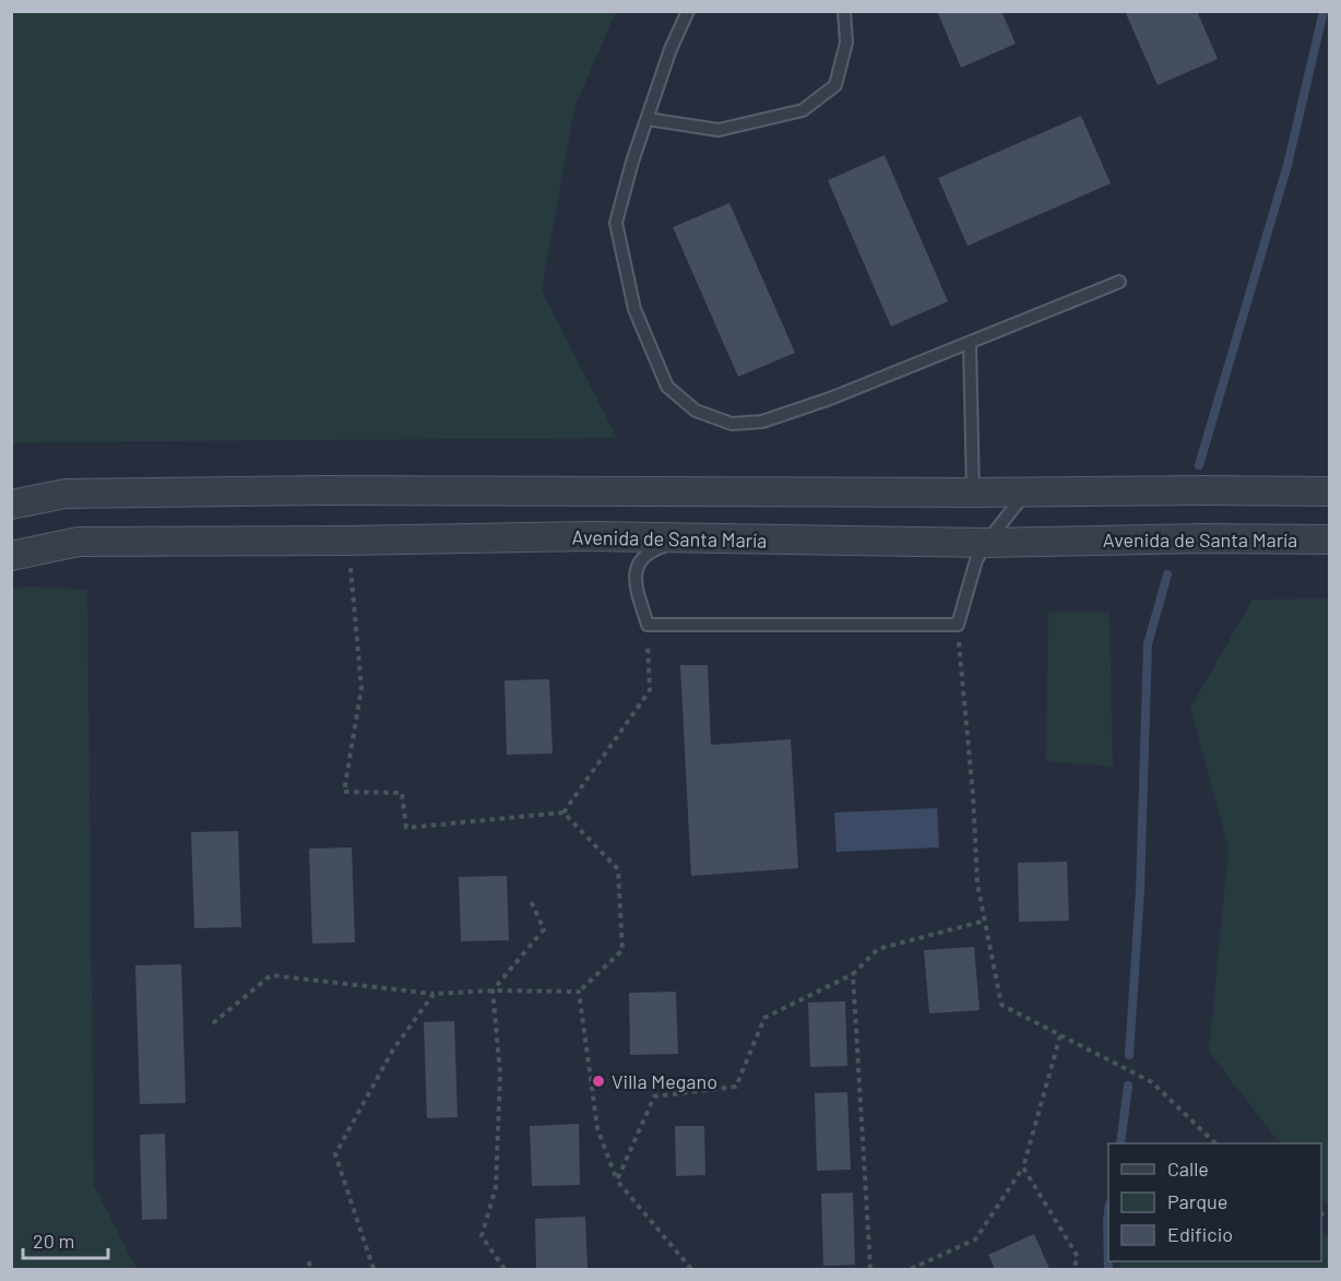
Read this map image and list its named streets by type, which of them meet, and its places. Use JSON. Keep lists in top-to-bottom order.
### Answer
{
  "streets": {
    "street": ["Avenida de Santa María"]
  },
  "places": ["Villa Megano"],
  "legend": ["Calle", "Parque", "Edificio"],
  "scale_bar": "20 m"
}
